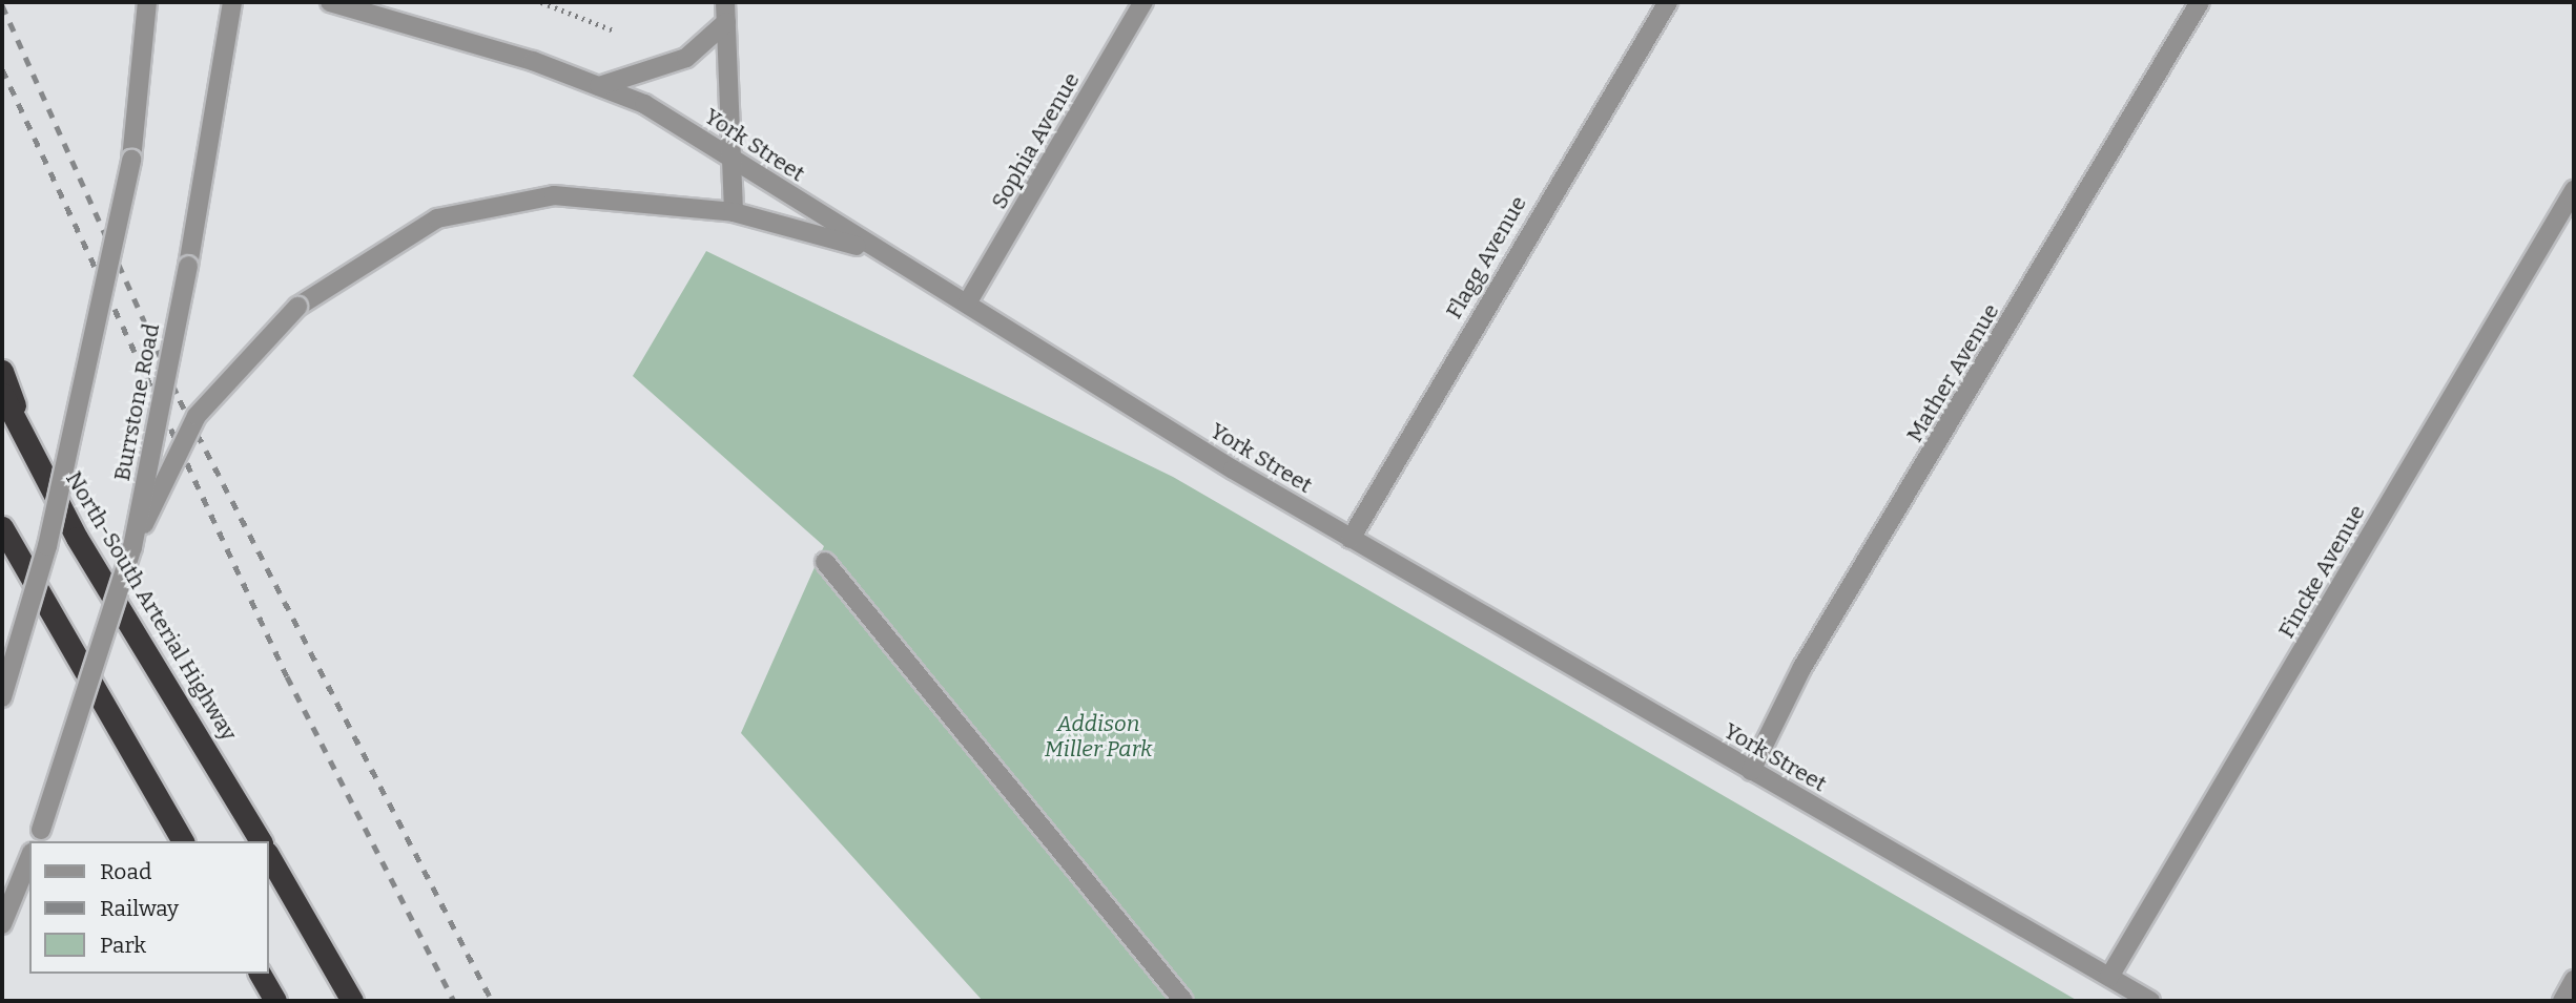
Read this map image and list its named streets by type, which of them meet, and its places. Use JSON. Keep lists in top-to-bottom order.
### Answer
{
  "streets": {
    "highway": ["North-South Arterial Highway"],
    "street": [
      "Sophia Avenue",
      "York Street",
      "Flagg Avenue",
      "Mather Avenue",
      "Burrstone Road",
      "Fincke Avenue"
    ]
  },
  "crossings": [
    ["Sophia Avenue", "York Street"],
    ["York Street", "Flagg Avenue"],
    ["York Street", "Mather Avenue"],
    ["York Street", "Fincke Avenue"]
  ],
  "parks": ["Addison Miller Park"],
  "legend": ["Road", "Railway", "Park"]
}
